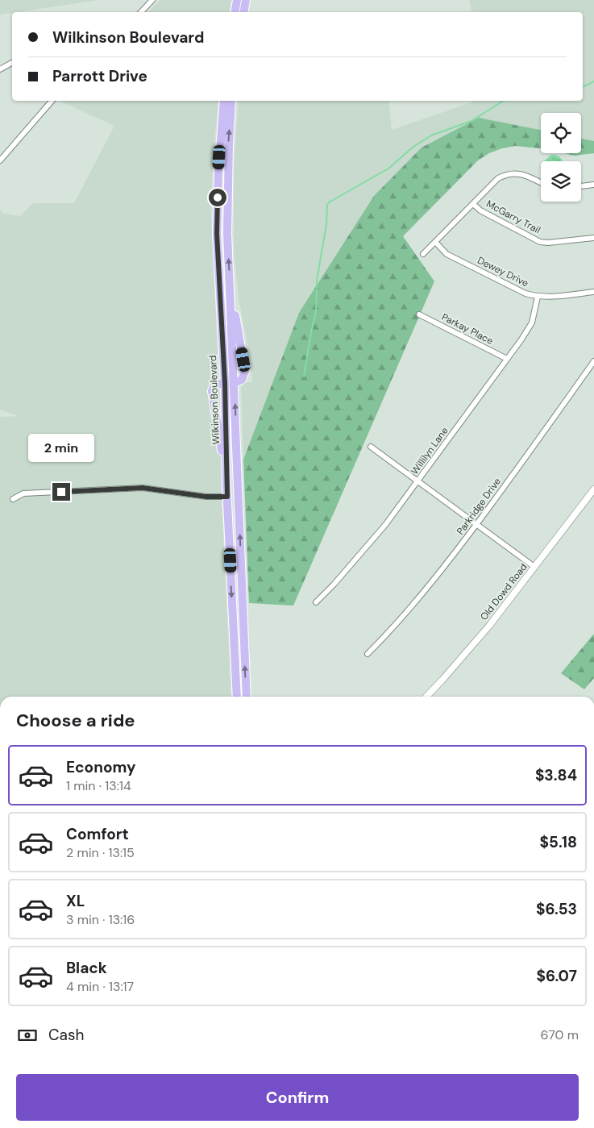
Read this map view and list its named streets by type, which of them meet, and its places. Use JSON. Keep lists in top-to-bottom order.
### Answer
{
  "streets": {
    "main road": ["Wilkinson Boulevard"],
    "street": [
      "McGarry Trail",
      "Dewey Drive",
      "Parkay Place",
      "Willilyn Lane",
      "Parkridge Drive",
      "Old Dowd Road"
    ]
  },
  "crossings": [
    ["Dewey Drive", "Willilyn Lane"],
    ["Parkay Place", "Willilyn Lane"]
  ],
  "page": {
    "banner": ["Wilkinson Boulevard", "Parrott Drive"],
    "bubble": "2 min",
    "heading": "Choose a ride",
    "list": [
      {
        "name": "Economy",
        "note": "1 min · 13:14",
        "value": "$3.84"
      },
      {
        "name": "Comfort",
        "note": "2 min · 13:15",
        "value": "$5.18"
      },
      {
        "name": "XL",
        "note": "3 min · 13:16",
        "value": "$6.53"
      },
      {
        "name": "Black",
        "note": "4 min · 13:17",
        "value": "$6.07"
      }
    ],
    "pay": ["Cash", "670 m"],
    "buttons": "Confirm"
  }
}
